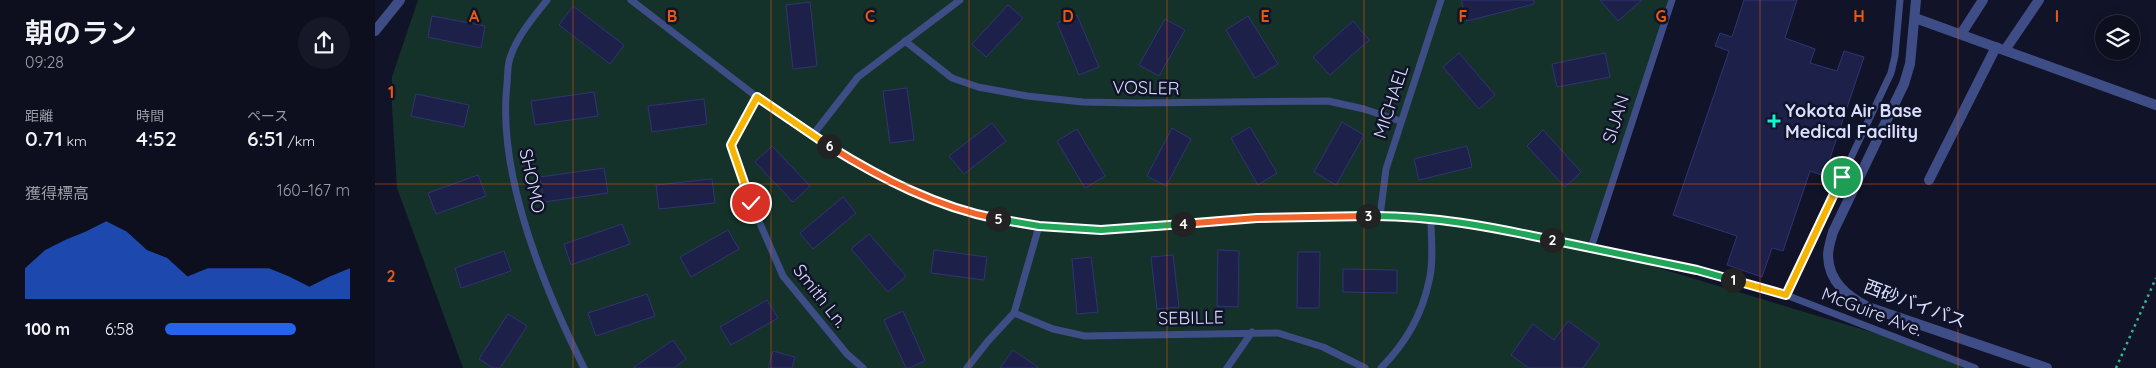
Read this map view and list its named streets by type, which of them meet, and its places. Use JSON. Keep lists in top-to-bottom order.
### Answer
{
  "streets": {
    "street": ["西砂バイパス"],
    "lane": [
      "VOSLER",
      "MICHAEL",
      "SIJAN",
      "SHOMO",
      "Smith Ln.",
      "McGuire Ave.",
      "SEBILLE"
    ]
  },
  "crossings": [
    ["VOSLER", "MICHAEL"],
    ["MICHAEL", "McGuire Ave."],
    ["SIJAN", "McGuire Ave."],
    ["Smith Ln.", "McGuire Ave."]
  ],
  "places": {
    "health": ["Yokota Air Base Medical Facility"]
  },
  "page": {
    "heading": ["朝のラン", "09:28"],
    "stats": [
      ["距離", "0.71 km"],
      ["時間", "4:52"],
      ["ペース", "6:51 /km"]
    ],
    "pins": [
      "6",
      "3",
      "5",
      "4",
      "2",
      "1"
    ],
    "chart": ["獲得標高", "160–167 m"],
    "list": [
      {
        "name": "100 m",
        "note": "6:58"
      }
    ]
  },
  "grid": {
    "columns": [
      "A",
      "B",
      "C",
      "D",
      "E",
      "F",
      "G",
      "H",
      "I"
    ],
    "rows": ["1", "2"]
  }
}
